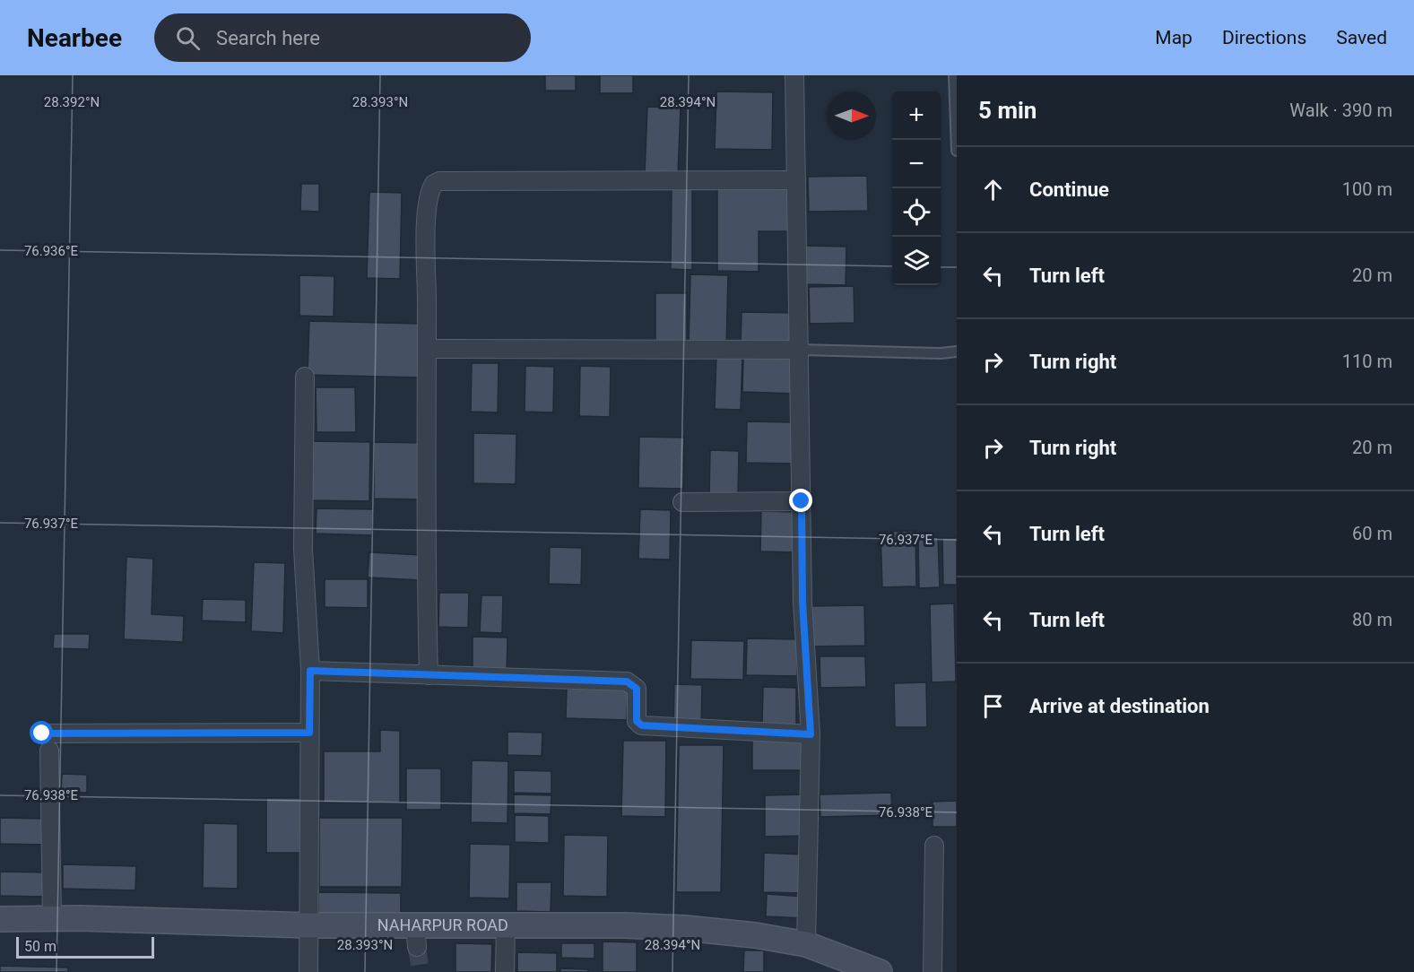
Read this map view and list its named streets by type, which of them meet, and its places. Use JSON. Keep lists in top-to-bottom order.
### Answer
{
  "streets": {
    "street": ["NAHARPUR ROAD"]
  },
  "scale_bar": "50 m",
  "north": "right",
  "page": {
    "header": "Nearbee",
    "search": "Search here",
    "nav": ["Map", "Directions", "Saved"],
    "heading": ["5 min", "Walk · 390 m"],
    "map_buttons": ["+", "−"],
    "list": [
      ["Continue", "100 m"],
      ["Turn left", "20 m"],
      ["Turn right", "110 m"],
      ["Turn right", "20 m"],
      ["Turn left", "60 m"],
      ["Turn left", "80 m"],
      "Arrive at destination"
    ],
    "scale": "50 m"
  },
  "coordinates": [
    "28.392°N",
    "28.393°N",
    "28.394°N",
    "76.936°E",
    "76.937°E",
    "76.938°E"
  ]
}
